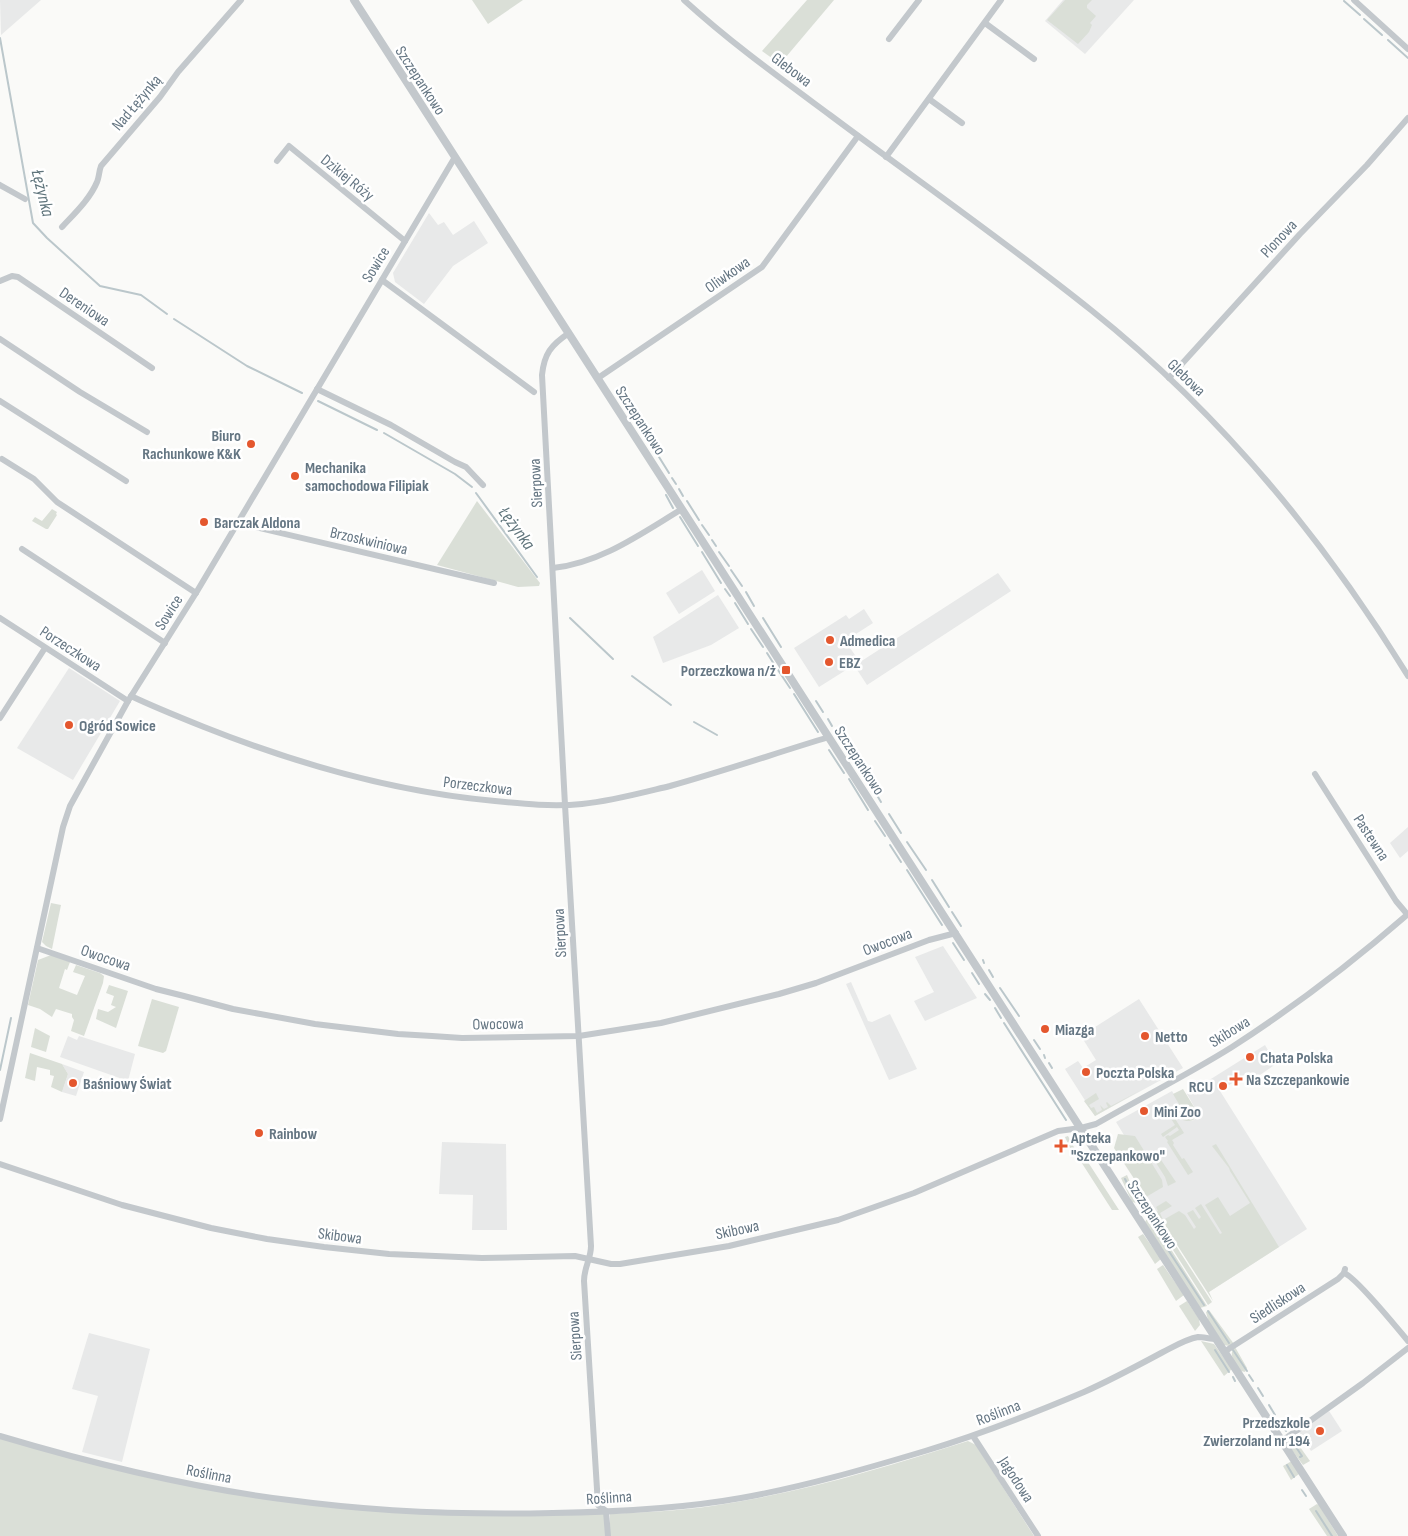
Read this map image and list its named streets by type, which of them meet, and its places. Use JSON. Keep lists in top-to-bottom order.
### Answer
{
  "streets": {
    "street": [
      "Glebowa",
      "Szczepankowo",
      "Nad Łężynką",
      "Dzikiej Róży",
      "Plonowa",
      "Sowice",
      "Oliwkowa",
      "Dereniowa",
      "Sierpowa",
      "Brzoskwiniowa",
      "Porzeczkowa",
      "Pastewna",
      "Owocowa",
      "Skibowa",
      "Siedliskowa",
      "Roślinna",
      "Jagodowa"
    ]
  },
  "crossings": [
    ["Glebowa", "Plonowa"],
    ["Glebowa", "Oliwkowa"],
    ["Szczepankowo", "Sowice"],
    ["Szczepankowo", "Oliwkowa"],
    ["Szczepankowo", "Sierpowa"],
    ["Szczepankowo", "Porzeczkowa"],
    ["Szczepankowo", "Owocowa"],
    ["Szczepankowo", "Skibowa"],
    ["Szczepankowo", "Siedliskowa"],
    ["Szczepankowo", "Roślinna"],
    ["Dzikiej Róży", "Sowice"],
    ["Sowice", "Brzoskwiniowa"],
    ["Sowice", "Porzeczkowa"],
    ["Sowice", "Owocowa"],
    ["Sierpowa", "Porzeczkowa"],
    ["Sierpowa", "Owocowa"],
    ["Sierpowa", "Skibowa"],
    ["Sierpowa", "Roślinna"],
    ["Pastewna", "Skibowa"],
    ["Roślinna", "Jagodowa"]
  ],
  "water": ["Łężynka"],
  "places": {
    "other": [
      "Biuro Rachunkowe K&K",
      "Mechanika samochodowa Filipiak",
      "Barczak Aldona",
      "Admedica",
      "EBZ",
      "Ogród Sowice",
      "Miazga",
      "Netto",
      "Chata Polska",
      "Poczta Polska",
      "Baśniowy Świat",
      "RCU",
      "Mini Zoo",
      "Rainbow",
      "Przedszkole Zwierzoland nr 194"
    ],
    "transit": ["Porzeczkowa n/ż"],
    "health": ["Na Szczepankowie", "Apteka \"Szczepankowo\""]
  }
}
